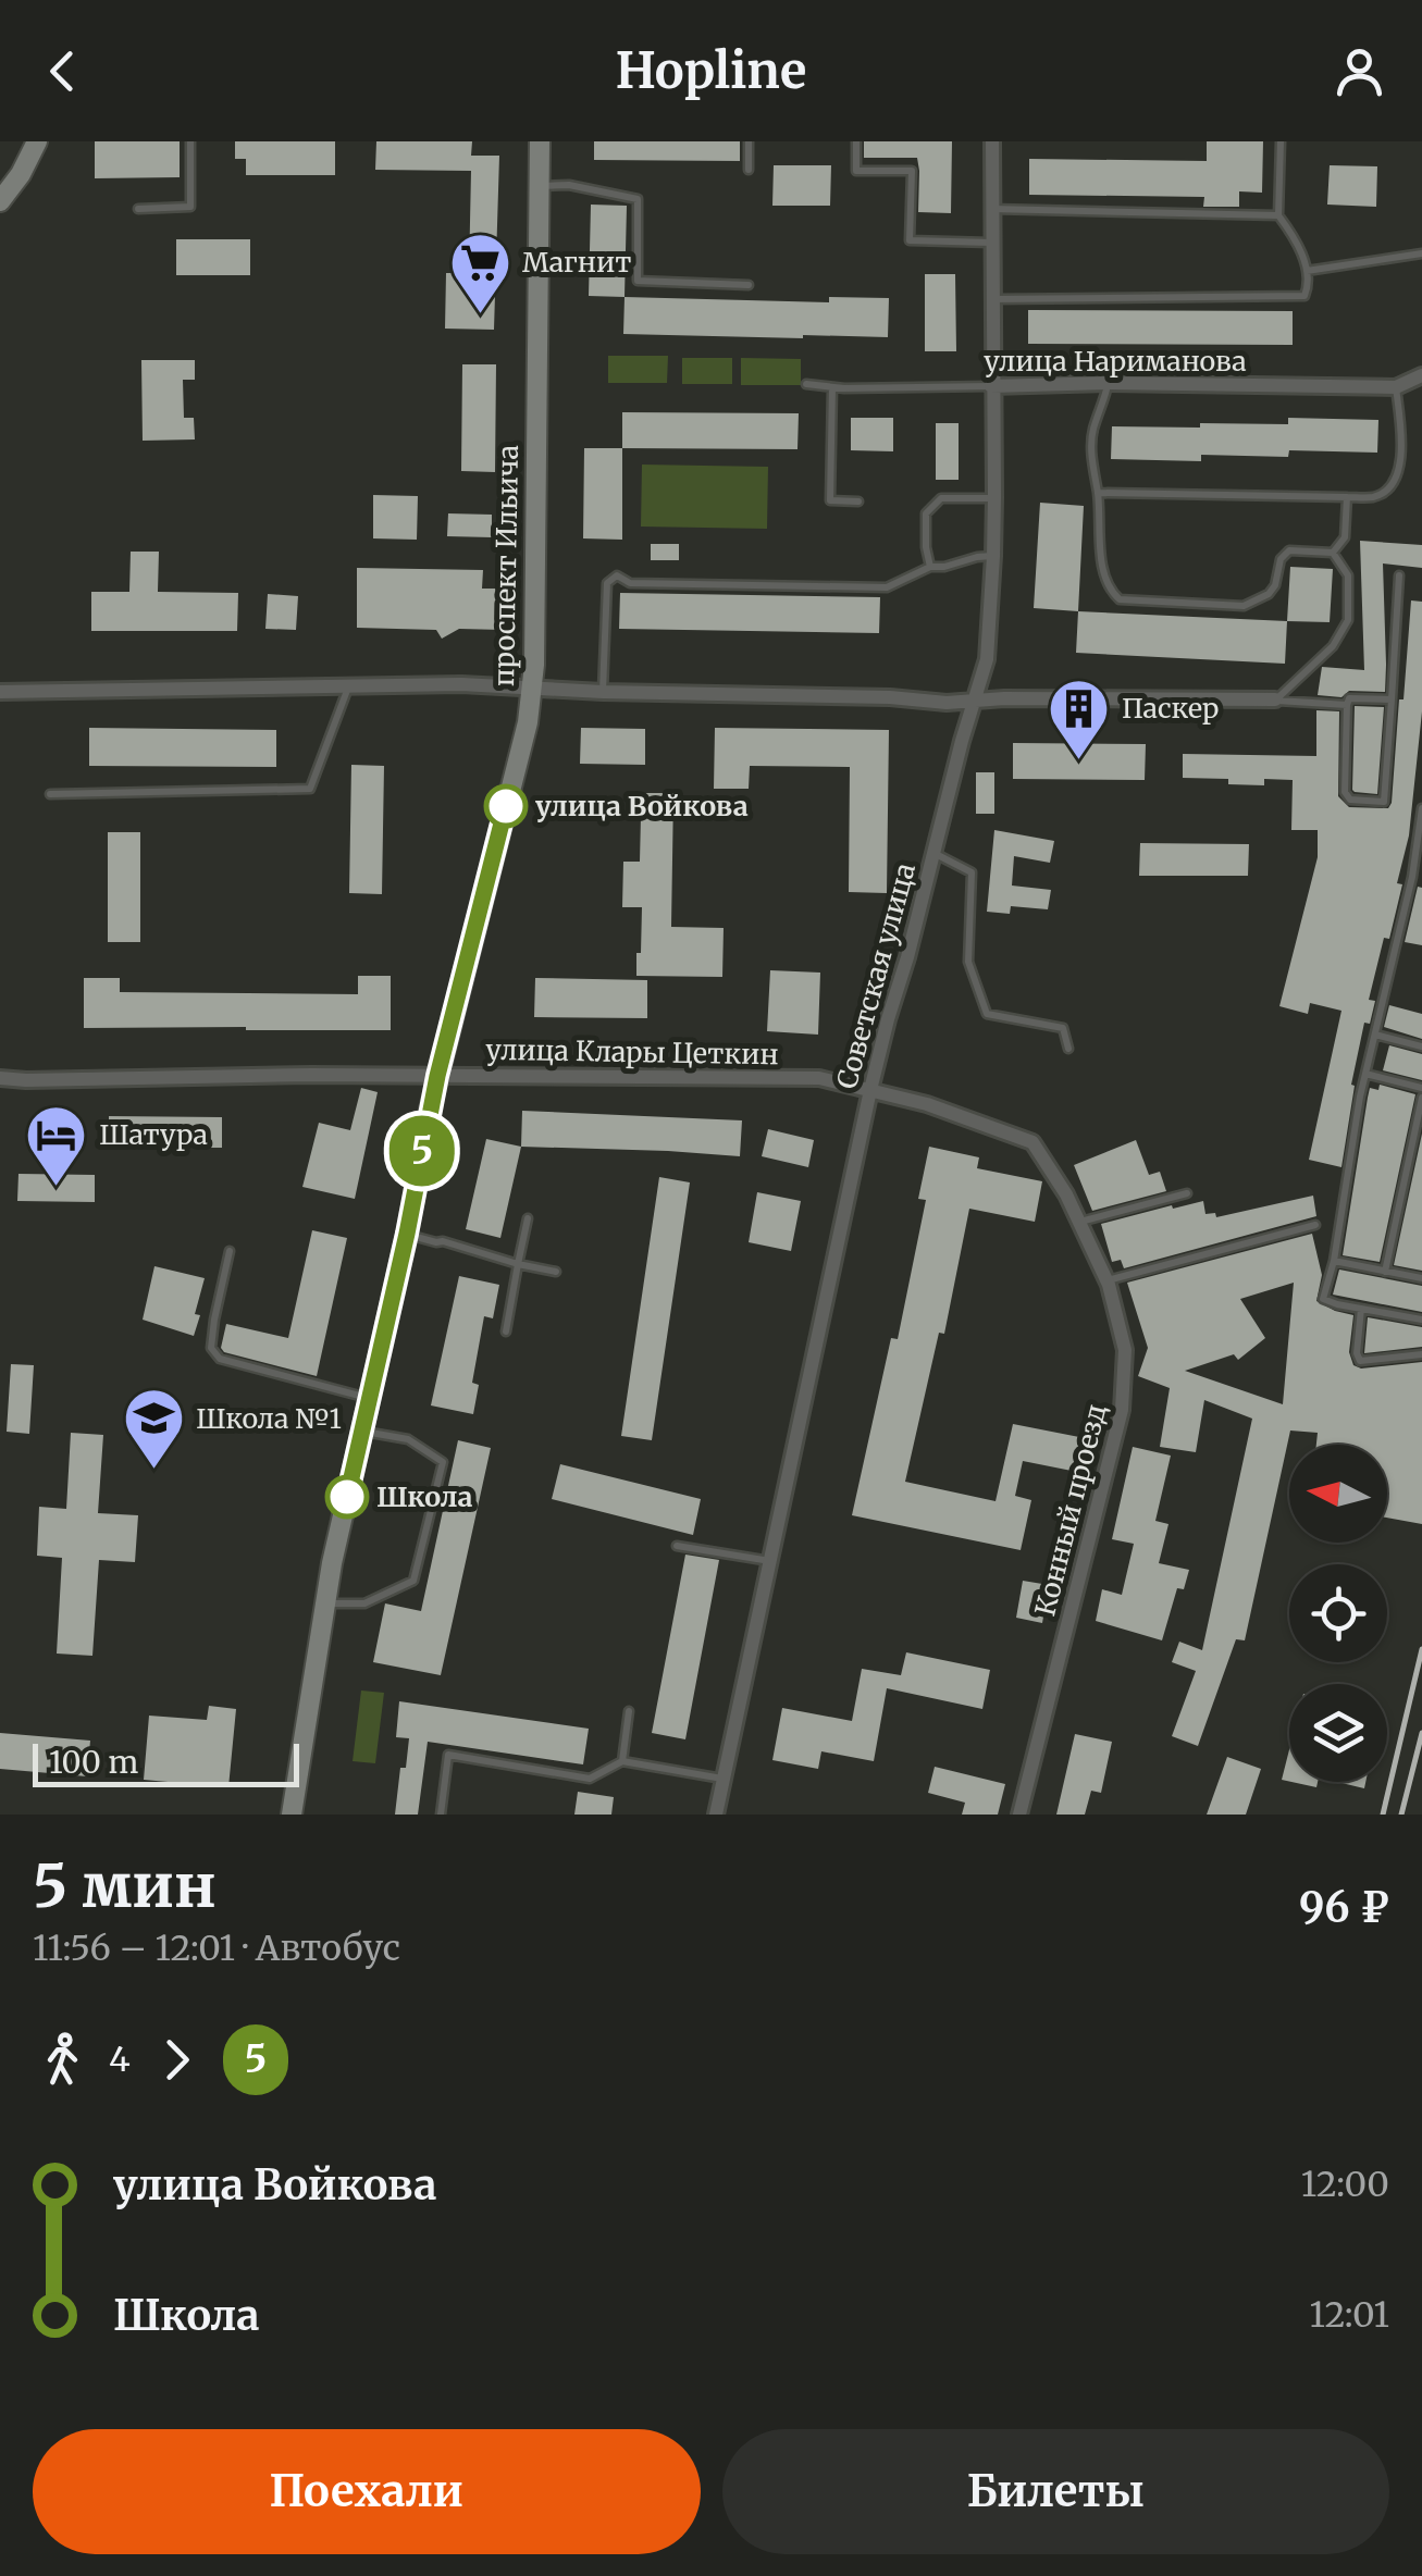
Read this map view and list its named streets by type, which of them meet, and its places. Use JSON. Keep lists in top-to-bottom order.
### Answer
{
  "streets": {
    "street": [
      "улица Нариманова",
      "проспект Ильича",
      "Советская улица",
      "улица Клары Цеткин",
      "Конный проезд"
    ]
  },
  "crossings": [
    ["улица Нариманова", "Советская улица"],
    ["проспект Ильича", "улица Клары Цеткин"],
    ["Советская улица", "улица Клары Цеткин"],
    ["Советская улица", "Конный проезд"],
    ["улица Клары Цеткин", "Конный проезд"]
  ],
  "places": {
    "supermarket": ["Магнит"],
    "building": ["Паскер"],
    "other": ["улица Войкова", "Школа"],
    "hotel": ["Шатура"],
    "school or university": ["Школа №1"]
  },
  "lines": ["bus line 5"],
  "scale_bar": "100 m",
  "north": "left",
  "page": {
    "header": "Hopline",
    "on_map": "5",
    "scale": "100 m",
    "heading": ["5 мин", "11:56 – 12:01 · Автобус", "96 ₽"],
    "legs": ["4", "5"],
    "list": [
      {
        "name": "улица Войкова",
        "value": "12:00"
      },
      {
        "name": "Школа",
        "value": "12:01"
      }
    ],
    "buttons": ["Поехали", "Билеты"]
  }
}
